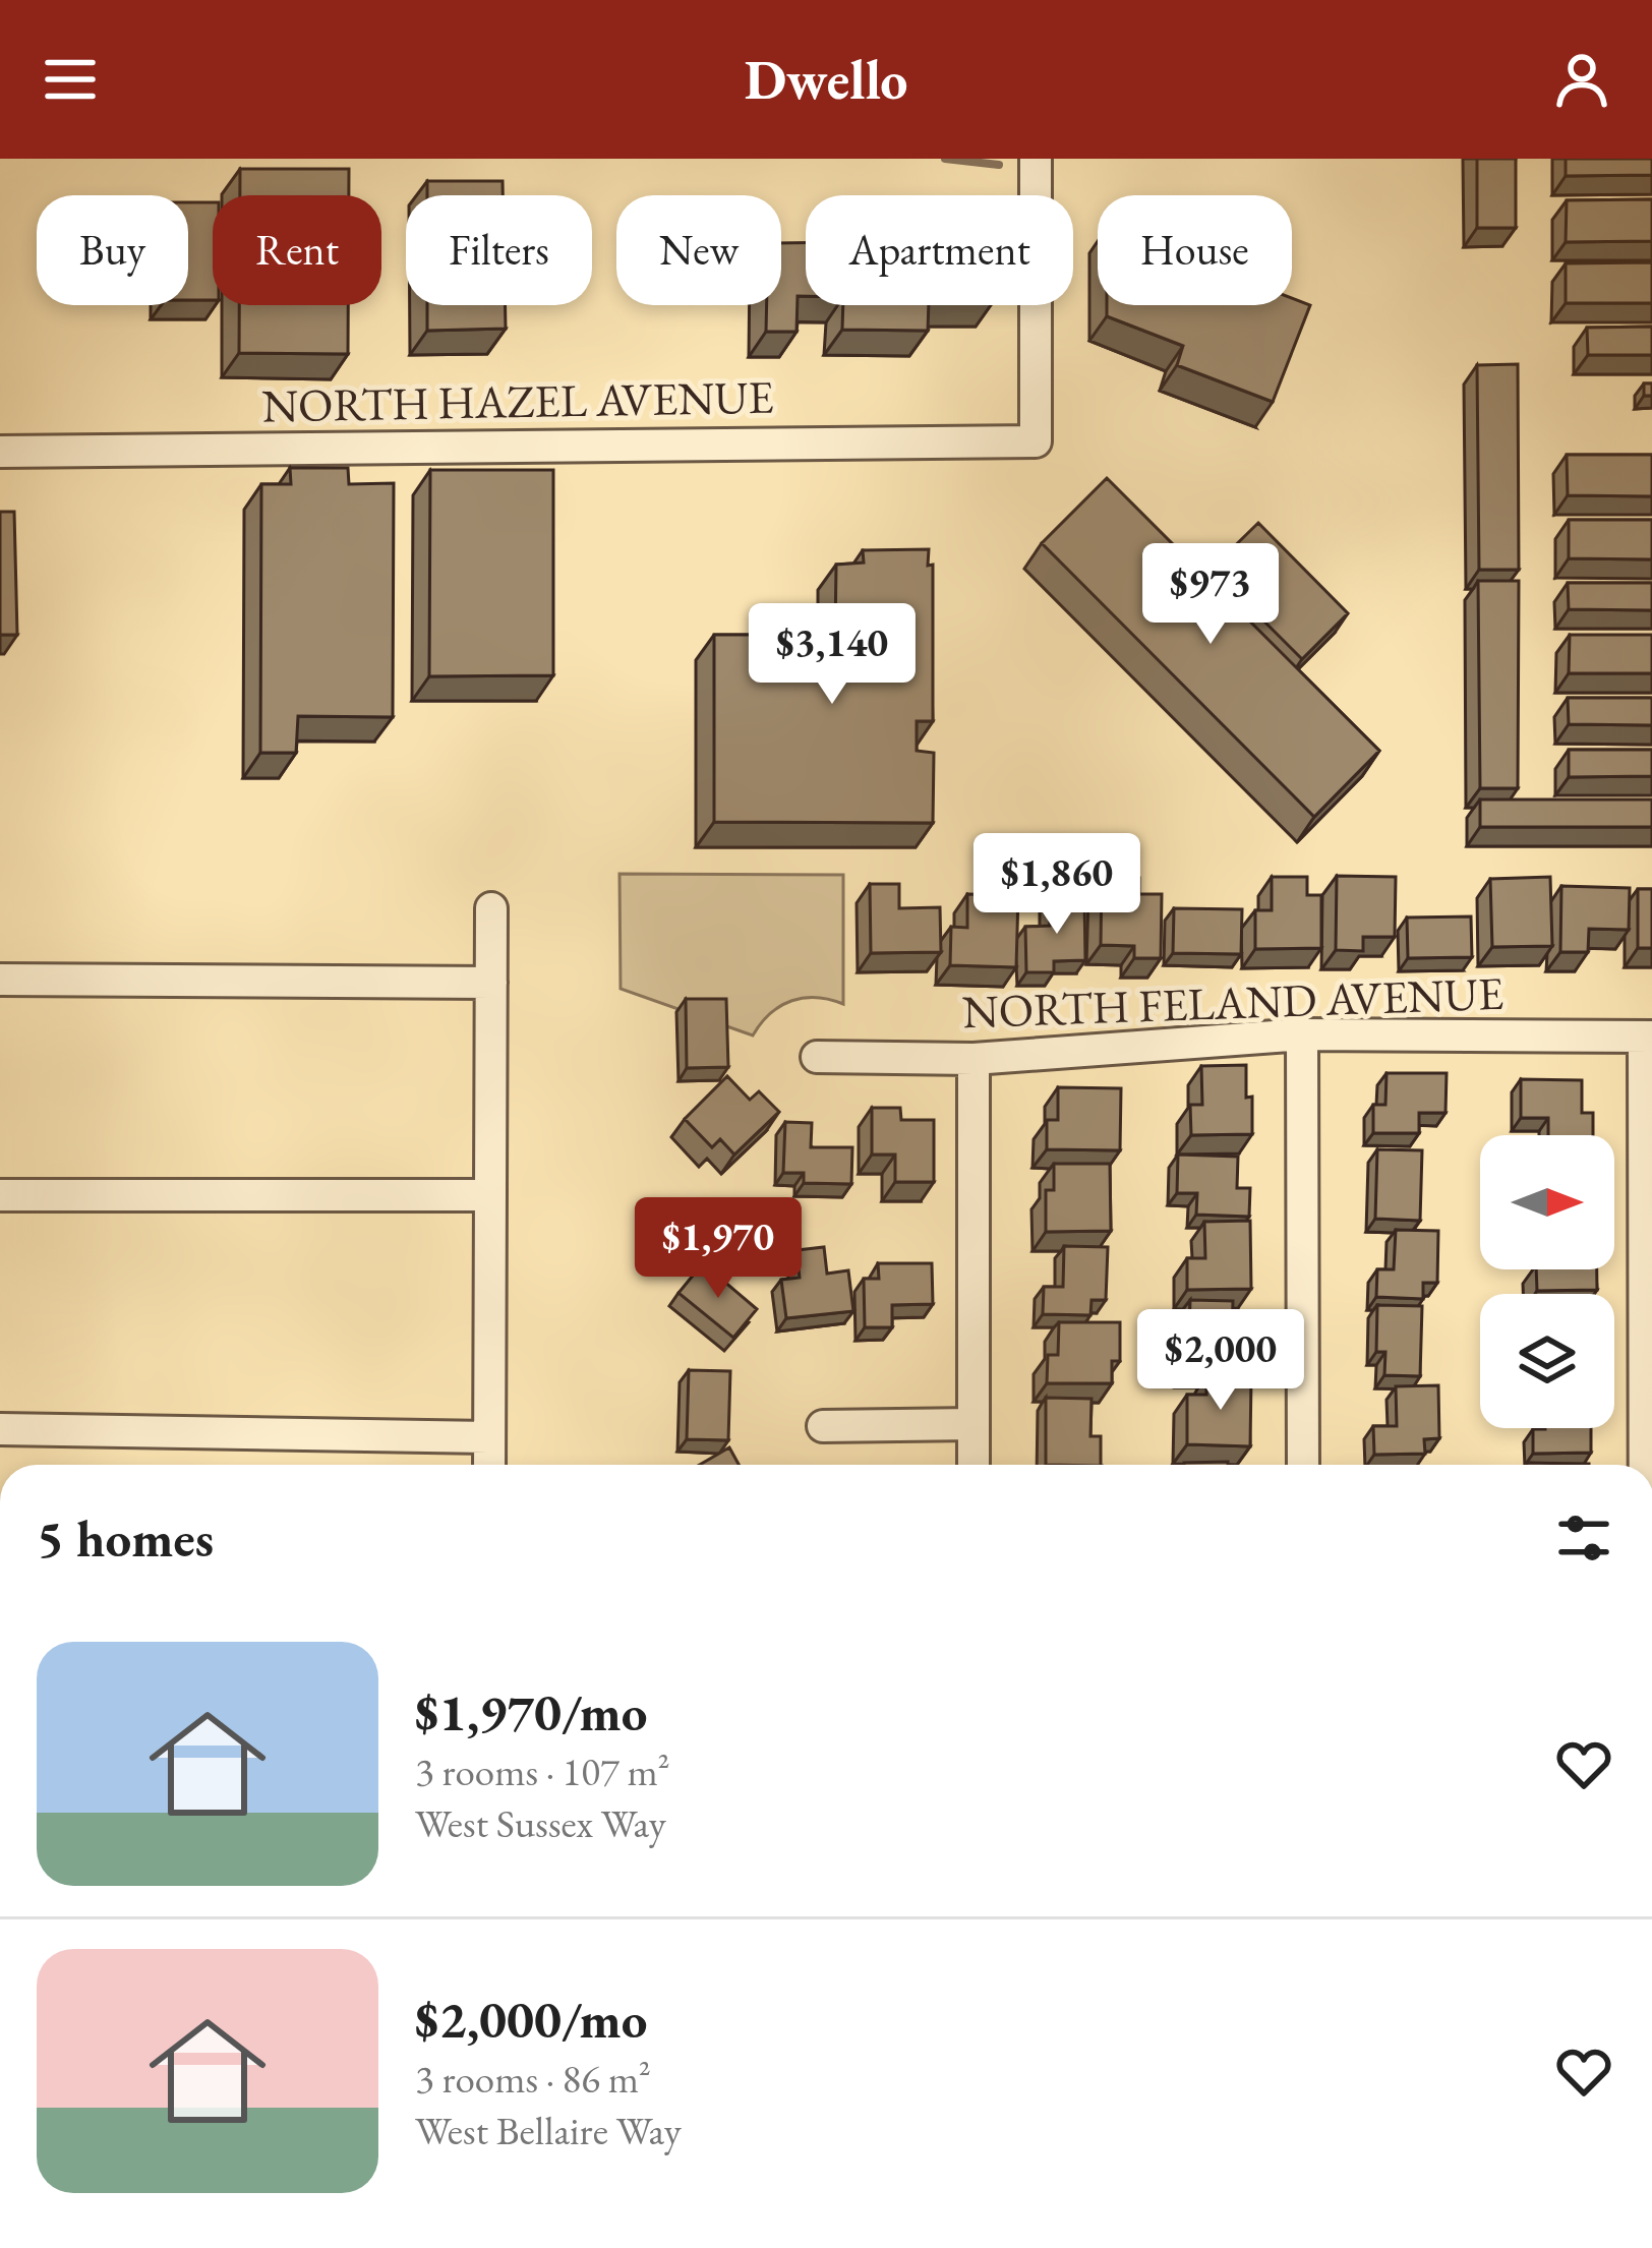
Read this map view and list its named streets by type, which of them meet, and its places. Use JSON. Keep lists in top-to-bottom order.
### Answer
{
  "streets": {
    "street": ["NORTH HAZEL AVENUE", "NORTH FELAND AVENUE"]
  },
  "north": "right",
  "page": {
    "header": "Dwello",
    "chip": [
      "Buy",
      "Rent",
      "Filters",
      "New",
      "Apartment",
      "House"
    ],
    "price": [
      "$973",
      "$3,140",
      "$1,860",
      "$1,970",
      "$2,000"
    ],
    "heading": "5 homes",
    "list": [
      {
        "name": "$1,970/mo",
        "note": "3 rooms · 107 m² · West Sussex Way"
      },
      {
        "name": "$2,000/mo",
        "note": "3 rooms · 86 m² · West Bellaire Way"
      }
    ]
  }
}
